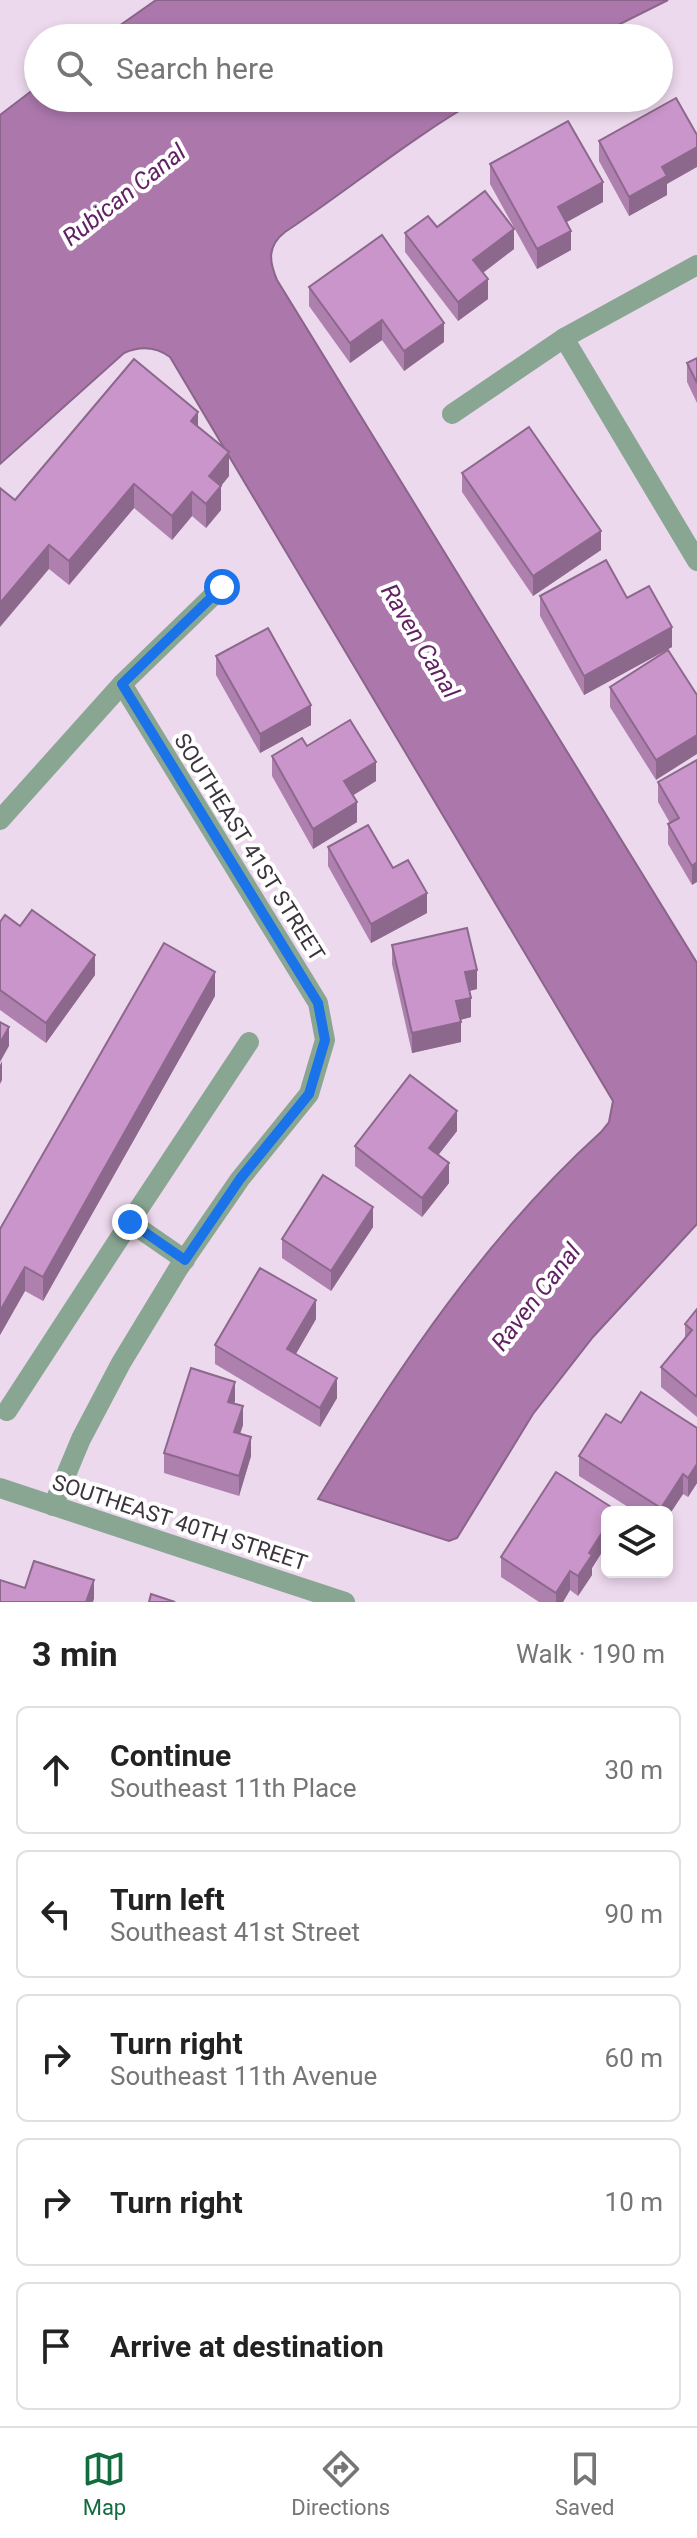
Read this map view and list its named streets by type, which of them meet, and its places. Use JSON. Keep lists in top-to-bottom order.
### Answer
{
  "streets": {
    "street": ["SOUTHEAST 41ST STREET", "SOUTHEAST 40TH STREET"]
  },
  "water": ["Rubican Canal", "Raven Canal"],
  "page": {
    "search": "Search here",
    "heading": ["3 min", "Walk · 190 m"],
    "list": [
      ["Continue", "Southeast 11th Place", "30 m"],
      ["Turn left", "Southeast 41st Street", "90 m"],
      ["Turn right", "Southeast 11th Avenue", "60 m"],
      ["Turn right", "10 m"],
      "Arrive at destination"
    ],
    "nav": ["Map", "Directions", "Saved"]
  }
}
